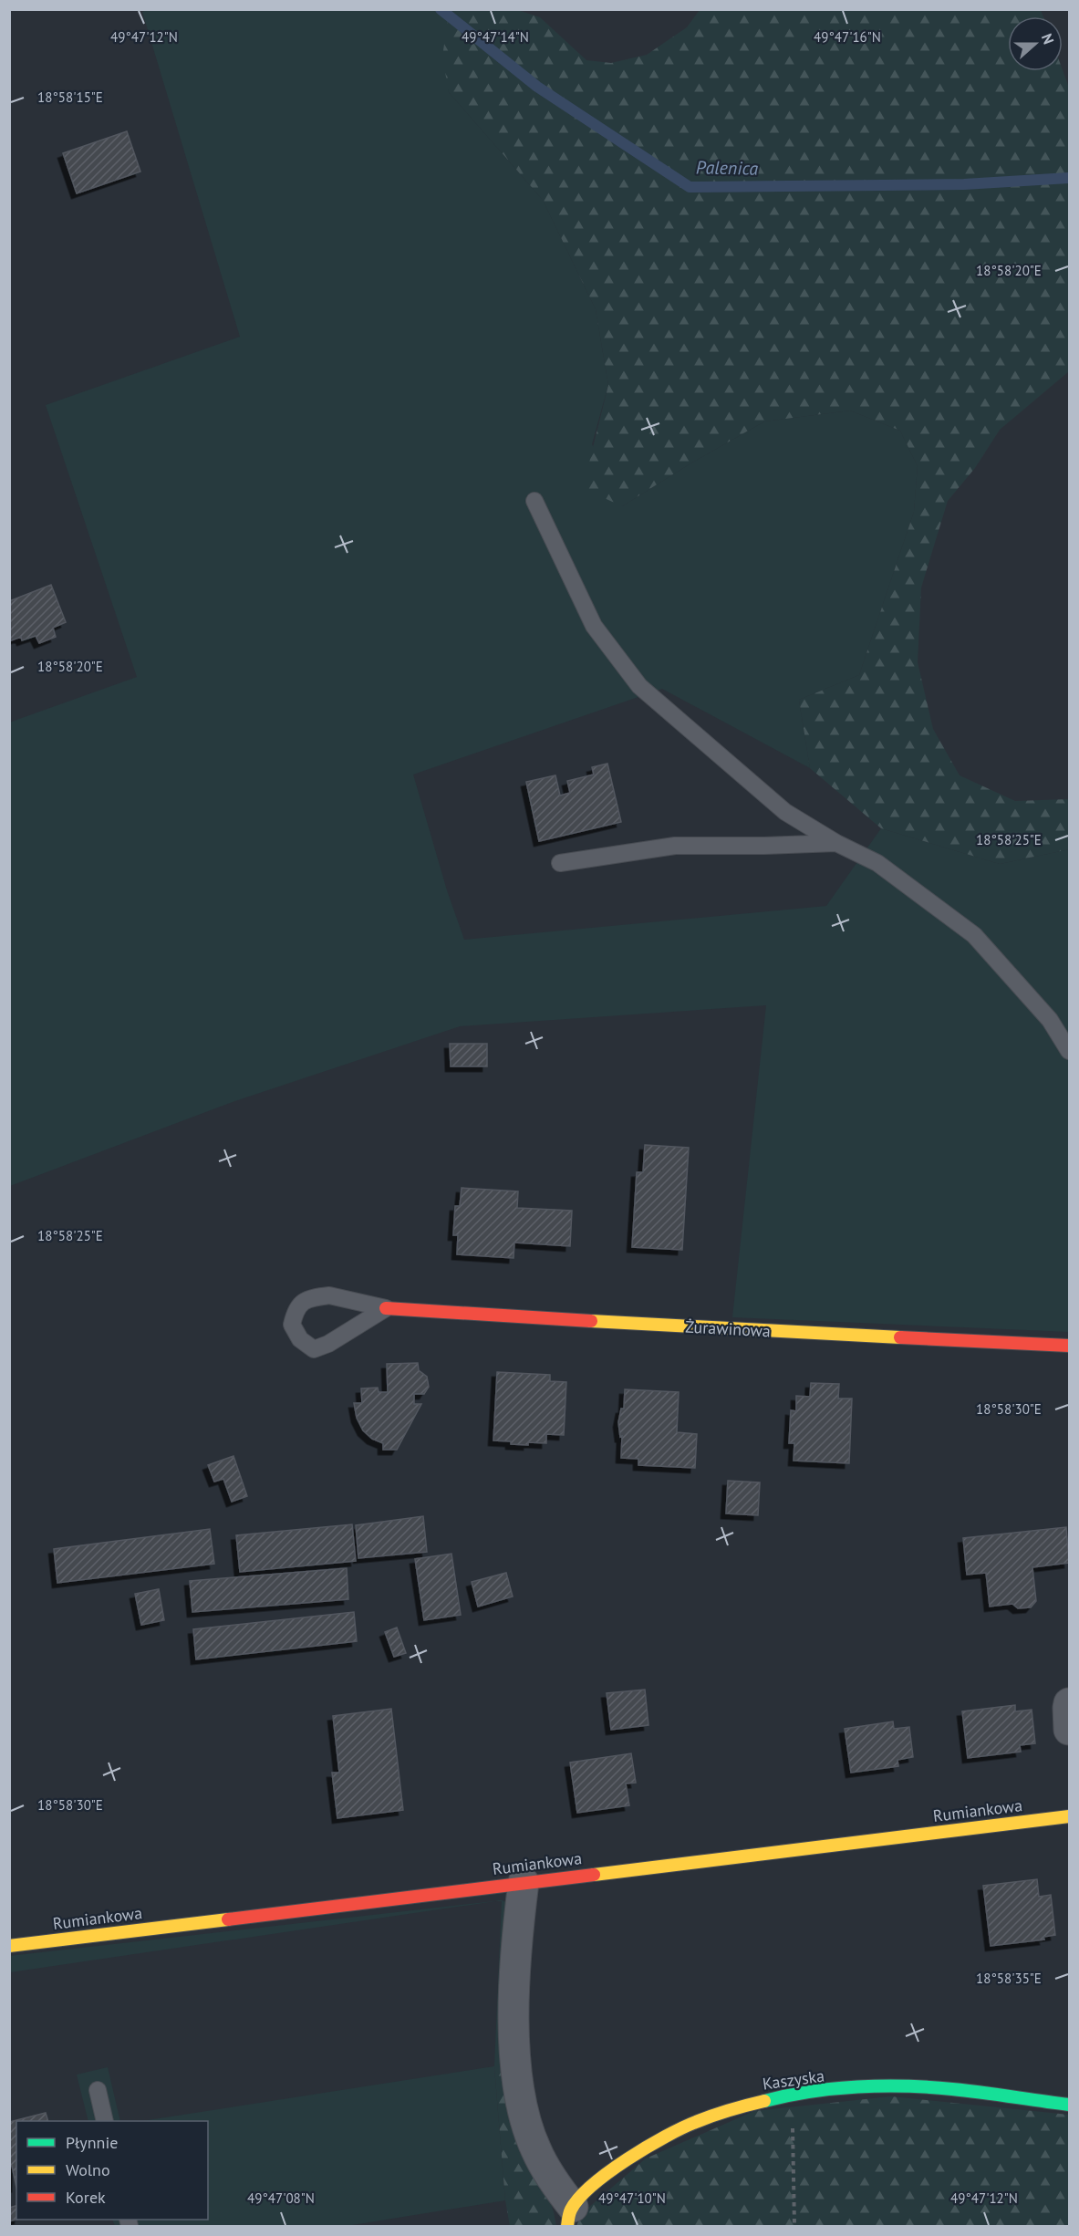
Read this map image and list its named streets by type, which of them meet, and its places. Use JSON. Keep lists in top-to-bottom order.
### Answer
{
  "streets": {
    "street": ["Żurawinowa", "Rumiankowa", "Kaszyska"]
  },
  "water": ["Palenica"],
  "legend": ["Płynnie", "Wolno", "Korek"],
  "north": "right",
  "coordinates": [
    "49°47'12\"N",
    "49°47'14\"N",
    "49°47'16\"N",
    "18°58'15\"E",
    "18°58'20\"E",
    "18°58'25\"E",
    "18°58'30\"E",
    "18°58'35\"E",
    "49°47'08\"N",
    "49°47'10\"N"
  ]
}
